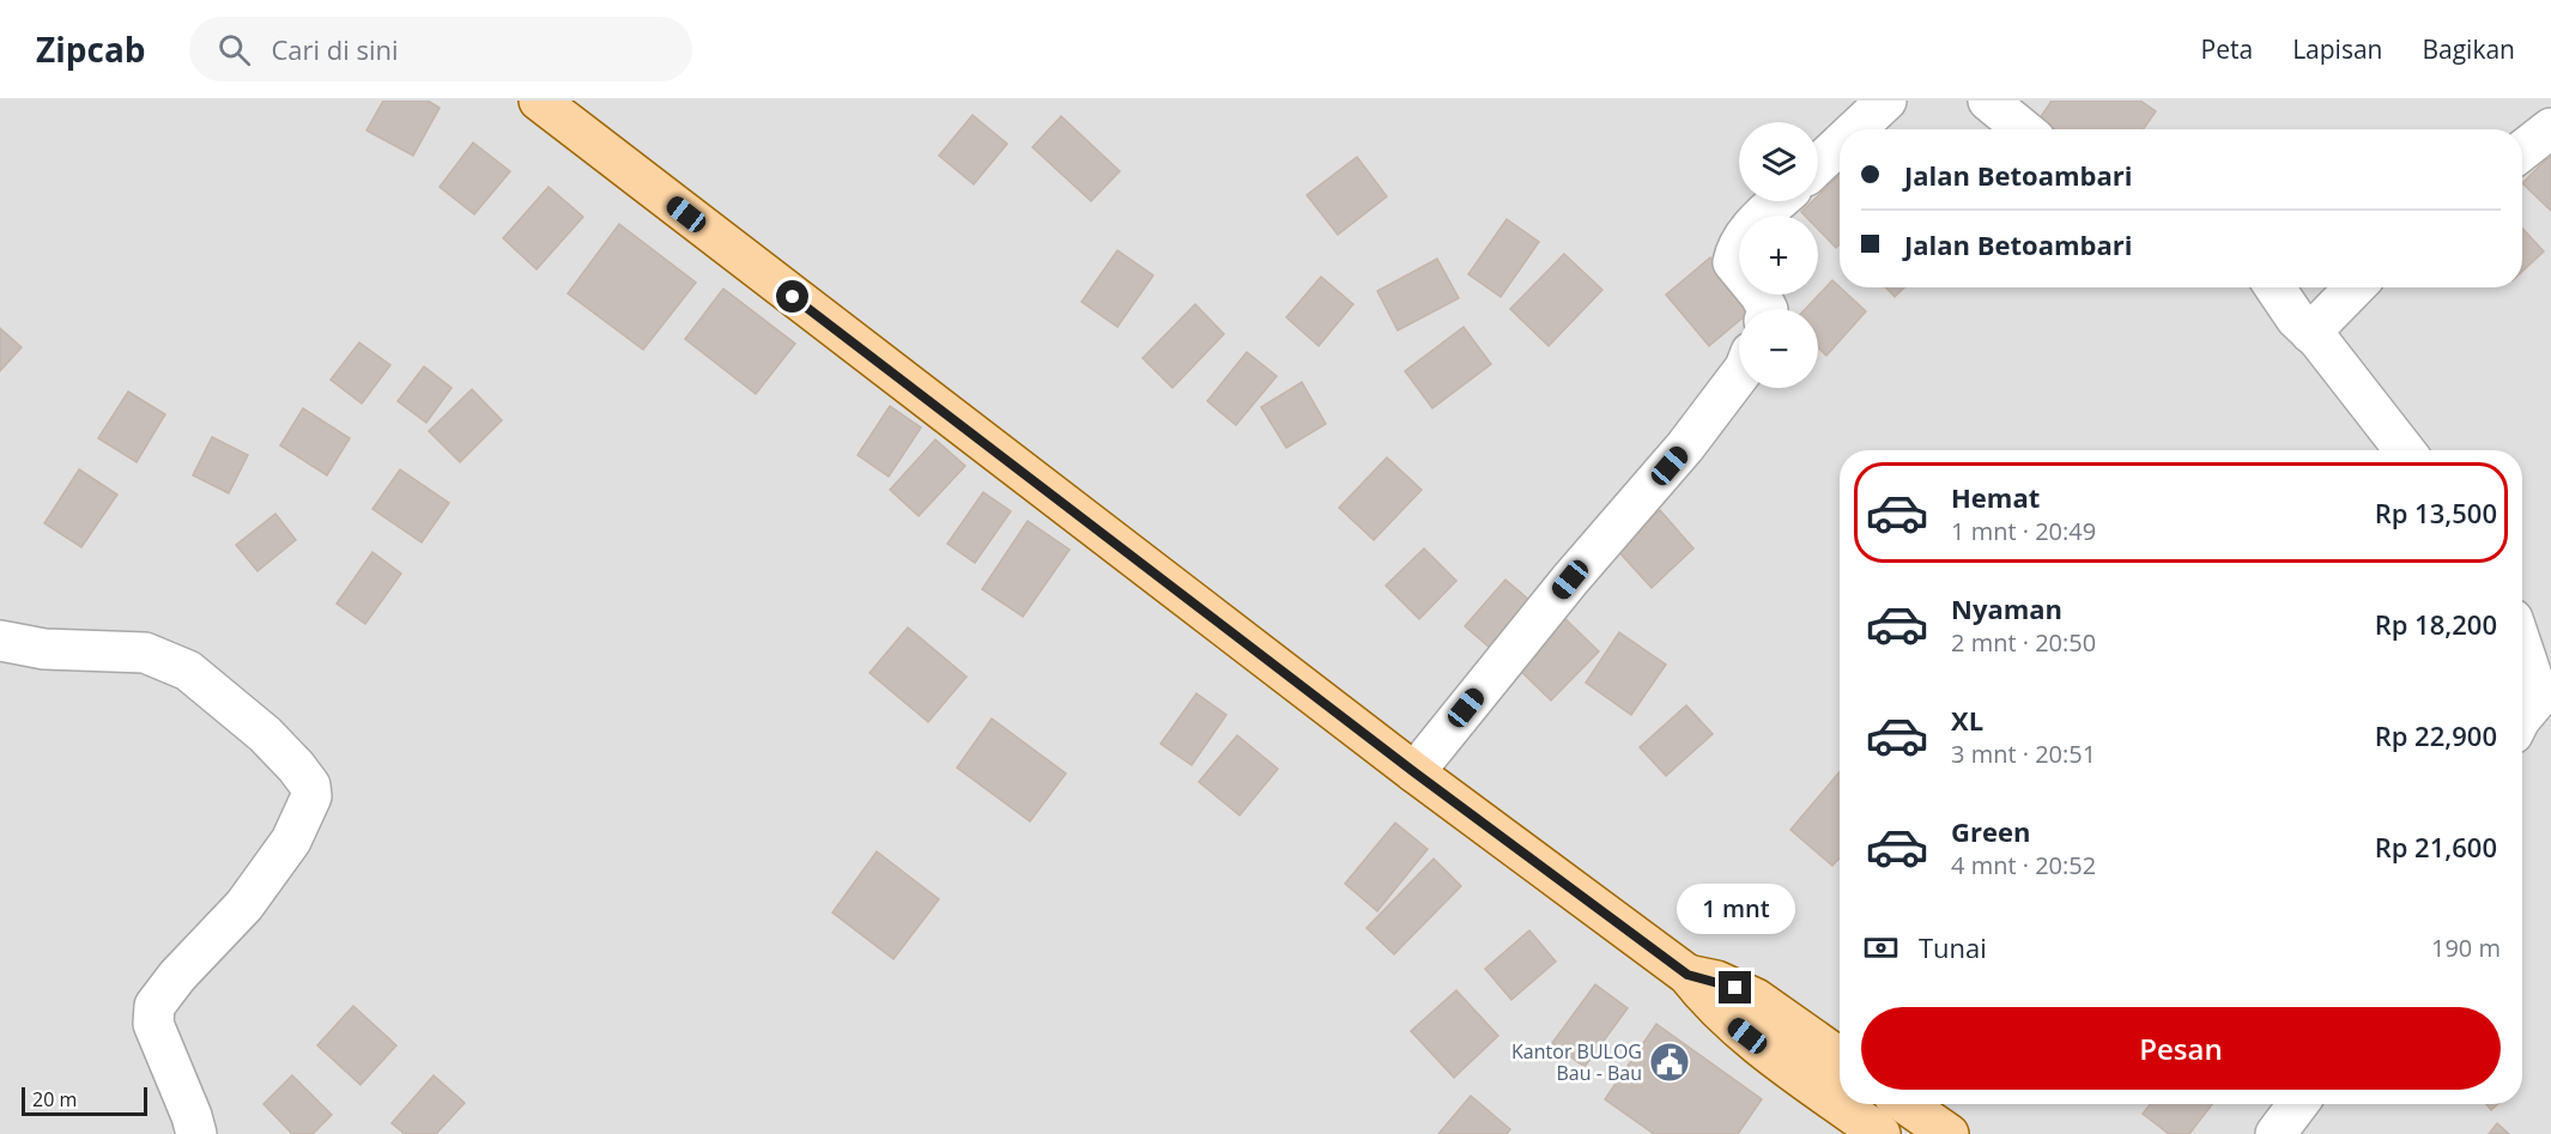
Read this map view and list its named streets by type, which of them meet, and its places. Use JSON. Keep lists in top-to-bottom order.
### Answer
{
  "places": {
    "public building": ["Kantor BULOG Bau - Bau"]
  },
  "scale_bar": "20 m",
  "page": {
    "header": "Zipcab",
    "search": "Cari di sini",
    "nav": ["Peta", "Lapisan", "Bagikan"],
    "map_buttons": ["+", "−"],
    "banner": ["Jalan Betoambari", "Jalan Betoambari"],
    "list": [
      {
        "name": "Hemat",
        "note": "1 mnt · 20:49",
        "value": "Rp 13,500"
      },
      {
        "name": "Nyaman",
        "note": "2 mnt · 20:50",
        "value": "Rp 18,200"
      },
      {
        "name": "XL",
        "note": "3 mnt · 20:51",
        "value": "Rp 22,900"
      },
      {
        "name": "Green",
        "note": "4 mnt · 20:52",
        "value": "Rp 21,600"
      }
    ],
    "bubble": "1 mnt",
    "pay": ["Tunai", "190 m"],
    "buttons": "Pesan",
    "scale": "20 m"
  }
}
